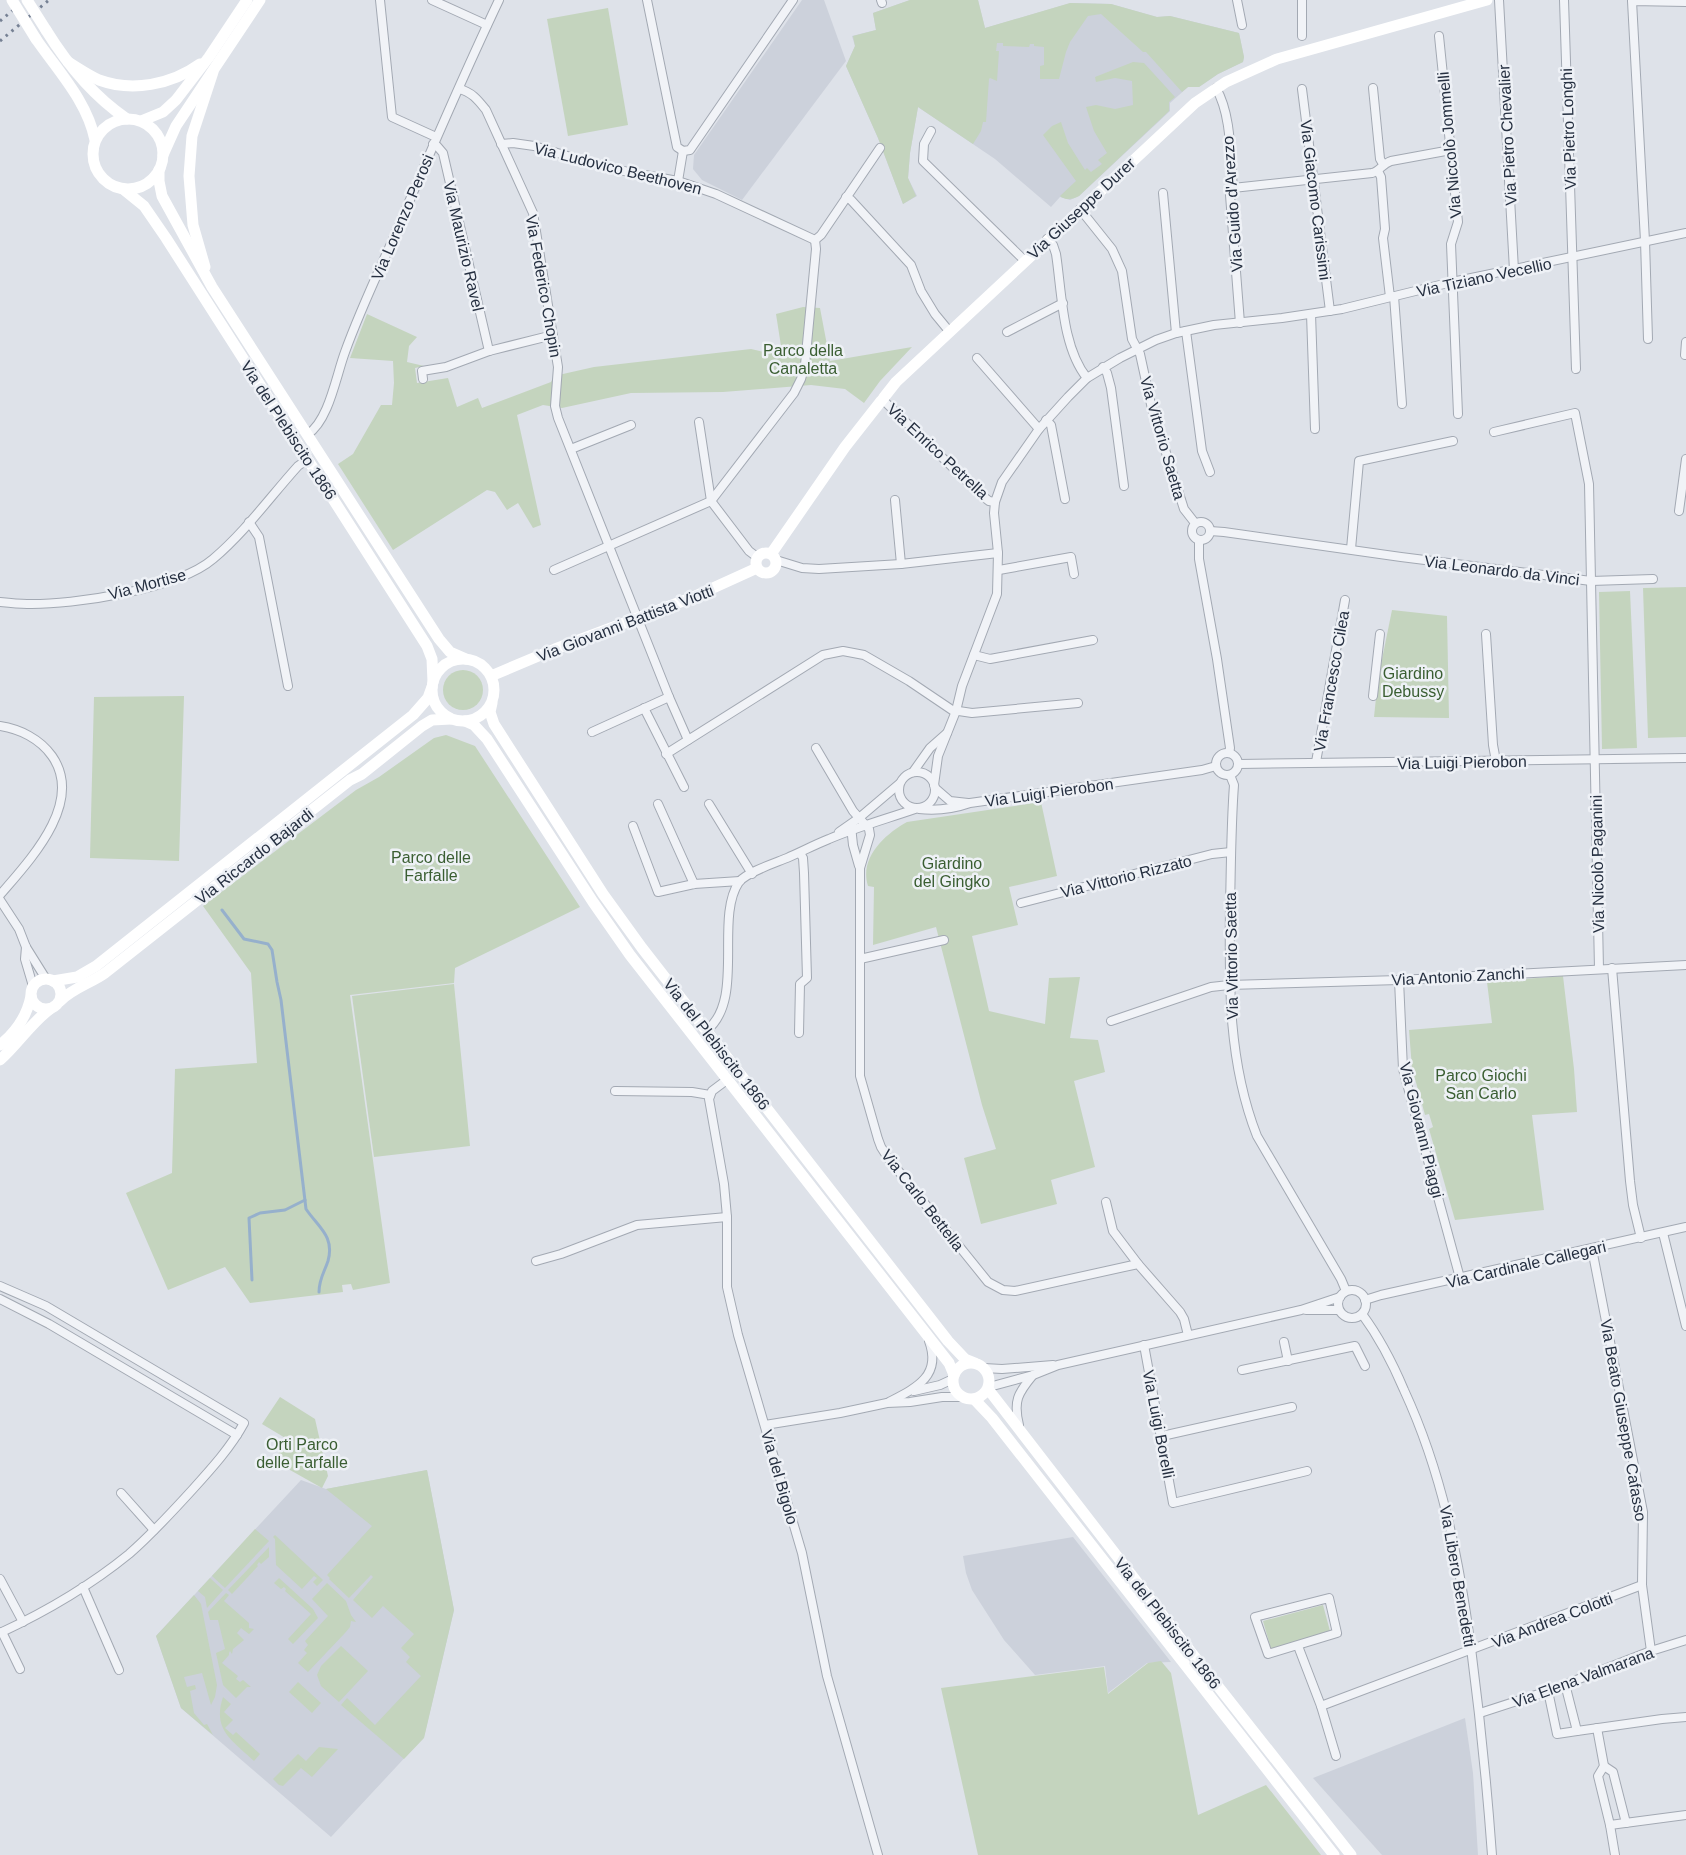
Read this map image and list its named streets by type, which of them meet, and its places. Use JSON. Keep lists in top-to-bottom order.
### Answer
{
  "streets": {
    "main road": [
      "Via Giuseppe Durer",
      "Via del Plebiscito 1866",
      "Via Giovanni Battista Viotti",
      "Via Riccardo Bajardi"
    ],
    "street": [
      "Via Pietro Longhi",
      "Via Pietro Chevalier",
      "Via Niccolò Jommelli",
      "Via Ludovico Beethoven",
      "Via Giacomo Carissimi",
      "Via Guido d'Arezzo",
      "Via Lorenzo Perosi",
      "Via Maurizio Ravel",
      "Via Tiziano Vecellio",
      "Via Federico Chopin",
      "Via Vittorio Saetta",
      "Via Enrico Petrella",
      "Via Leonardo da Vinci",
      "Via Mortise",
      "Via Francesco Cilea",
      "Via Luigi Pierobon",
      "Via Nicolò Paganini",
      "Via Vittorio Rizzato",
      "Via Antonio Zanchi",
      "Via Giovanni Piaggi",
      "Via Carlo Bettella",
      "Via Cardinale Callegari",
      "Via Beato Giuseppe Cafasso",
      "Via Luigi Borelli",
      "Via del Bigolo",
      "Via Libero Benedetti",
      "Via Andrea Colotti",
      "Via Elena Valmarana"
    ]
  },
  "crossings": [
    ["Via Pietro Longhi", "Via Tiziano Vecellio"],
    ["Via Pietro Chevalier", "Via Tiziano Vecellio"],
    ["Via Niccolò Jommelli", "Via Tiziano Vecellio"],
    ["Via Ludovico Beethoven", "Via Federico Chopin"],
    ["Via Giacomo Carissimi", "Via Tiziano Vecellio"],
    ["Via Guido d'Arezzo", "Via Giuseppe Durer"],
    ["Via Guido d'Arezzo", "Via Tiziano Vecellio"],
    ["Via Giuseppe Durer", "Via Vittorio Saetta"],
    ["Via Giuseppe Durer", "Via Enrico Petrella"],
    ["Via Giuseppe Durer", "Via Giovanni Battista Viotti"],
    ["Via Lorenzo Perosi", "Via Maurizio Ravel"],
    ["Via Lorenzo Perosi", "Via Federico Chopin"],
    ["Via Lorenzo Perosi", "Via del Plebiscito 1866"],
    ["Via Tiziano Vecellio", "Via Vittorio Saetta"],
    ["Via Tiziano Vecellio", "Via Enrico Petrella"],
    ["Via Tiziano Vecellio", "Via Giovanni Battista Viotti"],
    ["Via Tiziano Vecellio", "Via Luigi Pierobon"],
    ["Via Federico Chopin", "Via Giovanni Battista Viotti"],
    ["Via del Plebiscito 1866", "Via Mortise"],
    ["Via del Plebiscito 1866", "Via Giovanni Battista Viotti"],
    ["Via del Plebiscito 1866", "Via Riccardo Bajardi"],
    ["Via Vittorio Saetta", "Via Leonardo da Vinci"],
    ["Via Vittorio Saetta", "Via Luigi Pierobon"],
    ["Via Vittorio Saetta", "Via Vittorio Rizzato"],
    ["Via Vittorio Saetta", "Via Antonio Zanchi"],
    ["Via Vittorio Saetta", "Via Cardinale Callegari"],
    ["Via Vittorio Saetta", "Via Libero Benedetti"],
    ["Via Leonardo da Vinci", "Via Nicolò Paganini"],
    ["Via Giovanni Battista Viotti", "Via Riccardo Bajardi"],
    ["Via Francesco Cilea", "Via Luigi Pierobon"],
    ["Via Luigi Pierobon", "Via Nicolò Paganini"],
    ["Via Nicolò Paganini", "Via Antonio Zanchi"],
    ["Via Antonio Zanchi", "Via Giovanni Piaggi"],
    ["Via Giovanni Piaggi", "Via Cardinale Callegari"],
    ["Via Cardinale Callegari", "Via Beato Giuseppe Cafasso"],
    ["Via Cardinale Callegari", "Via Libero Benedetti"],
    ["Via Beato Giuseppe Cafasso", "Via Andrea Colotti"],
    ["Via Beato Giuseppe Cafasso", "Via Elena Valmarana"],
    ["Via Libero Benedetti", "Via Andrea Colotti"],
    ["Via Libero Benedetti", "Via Elena Valmarana"]
  ],
  "parks": [
    "Parco della Canaletta",
    "Giardino Debussy",
    "Parco delle Farfalle",
    "Giardino del Gingko",
    "Parco Giochi San Carlo",
    "Orti Parco delle Farfalle"
  ]
}
